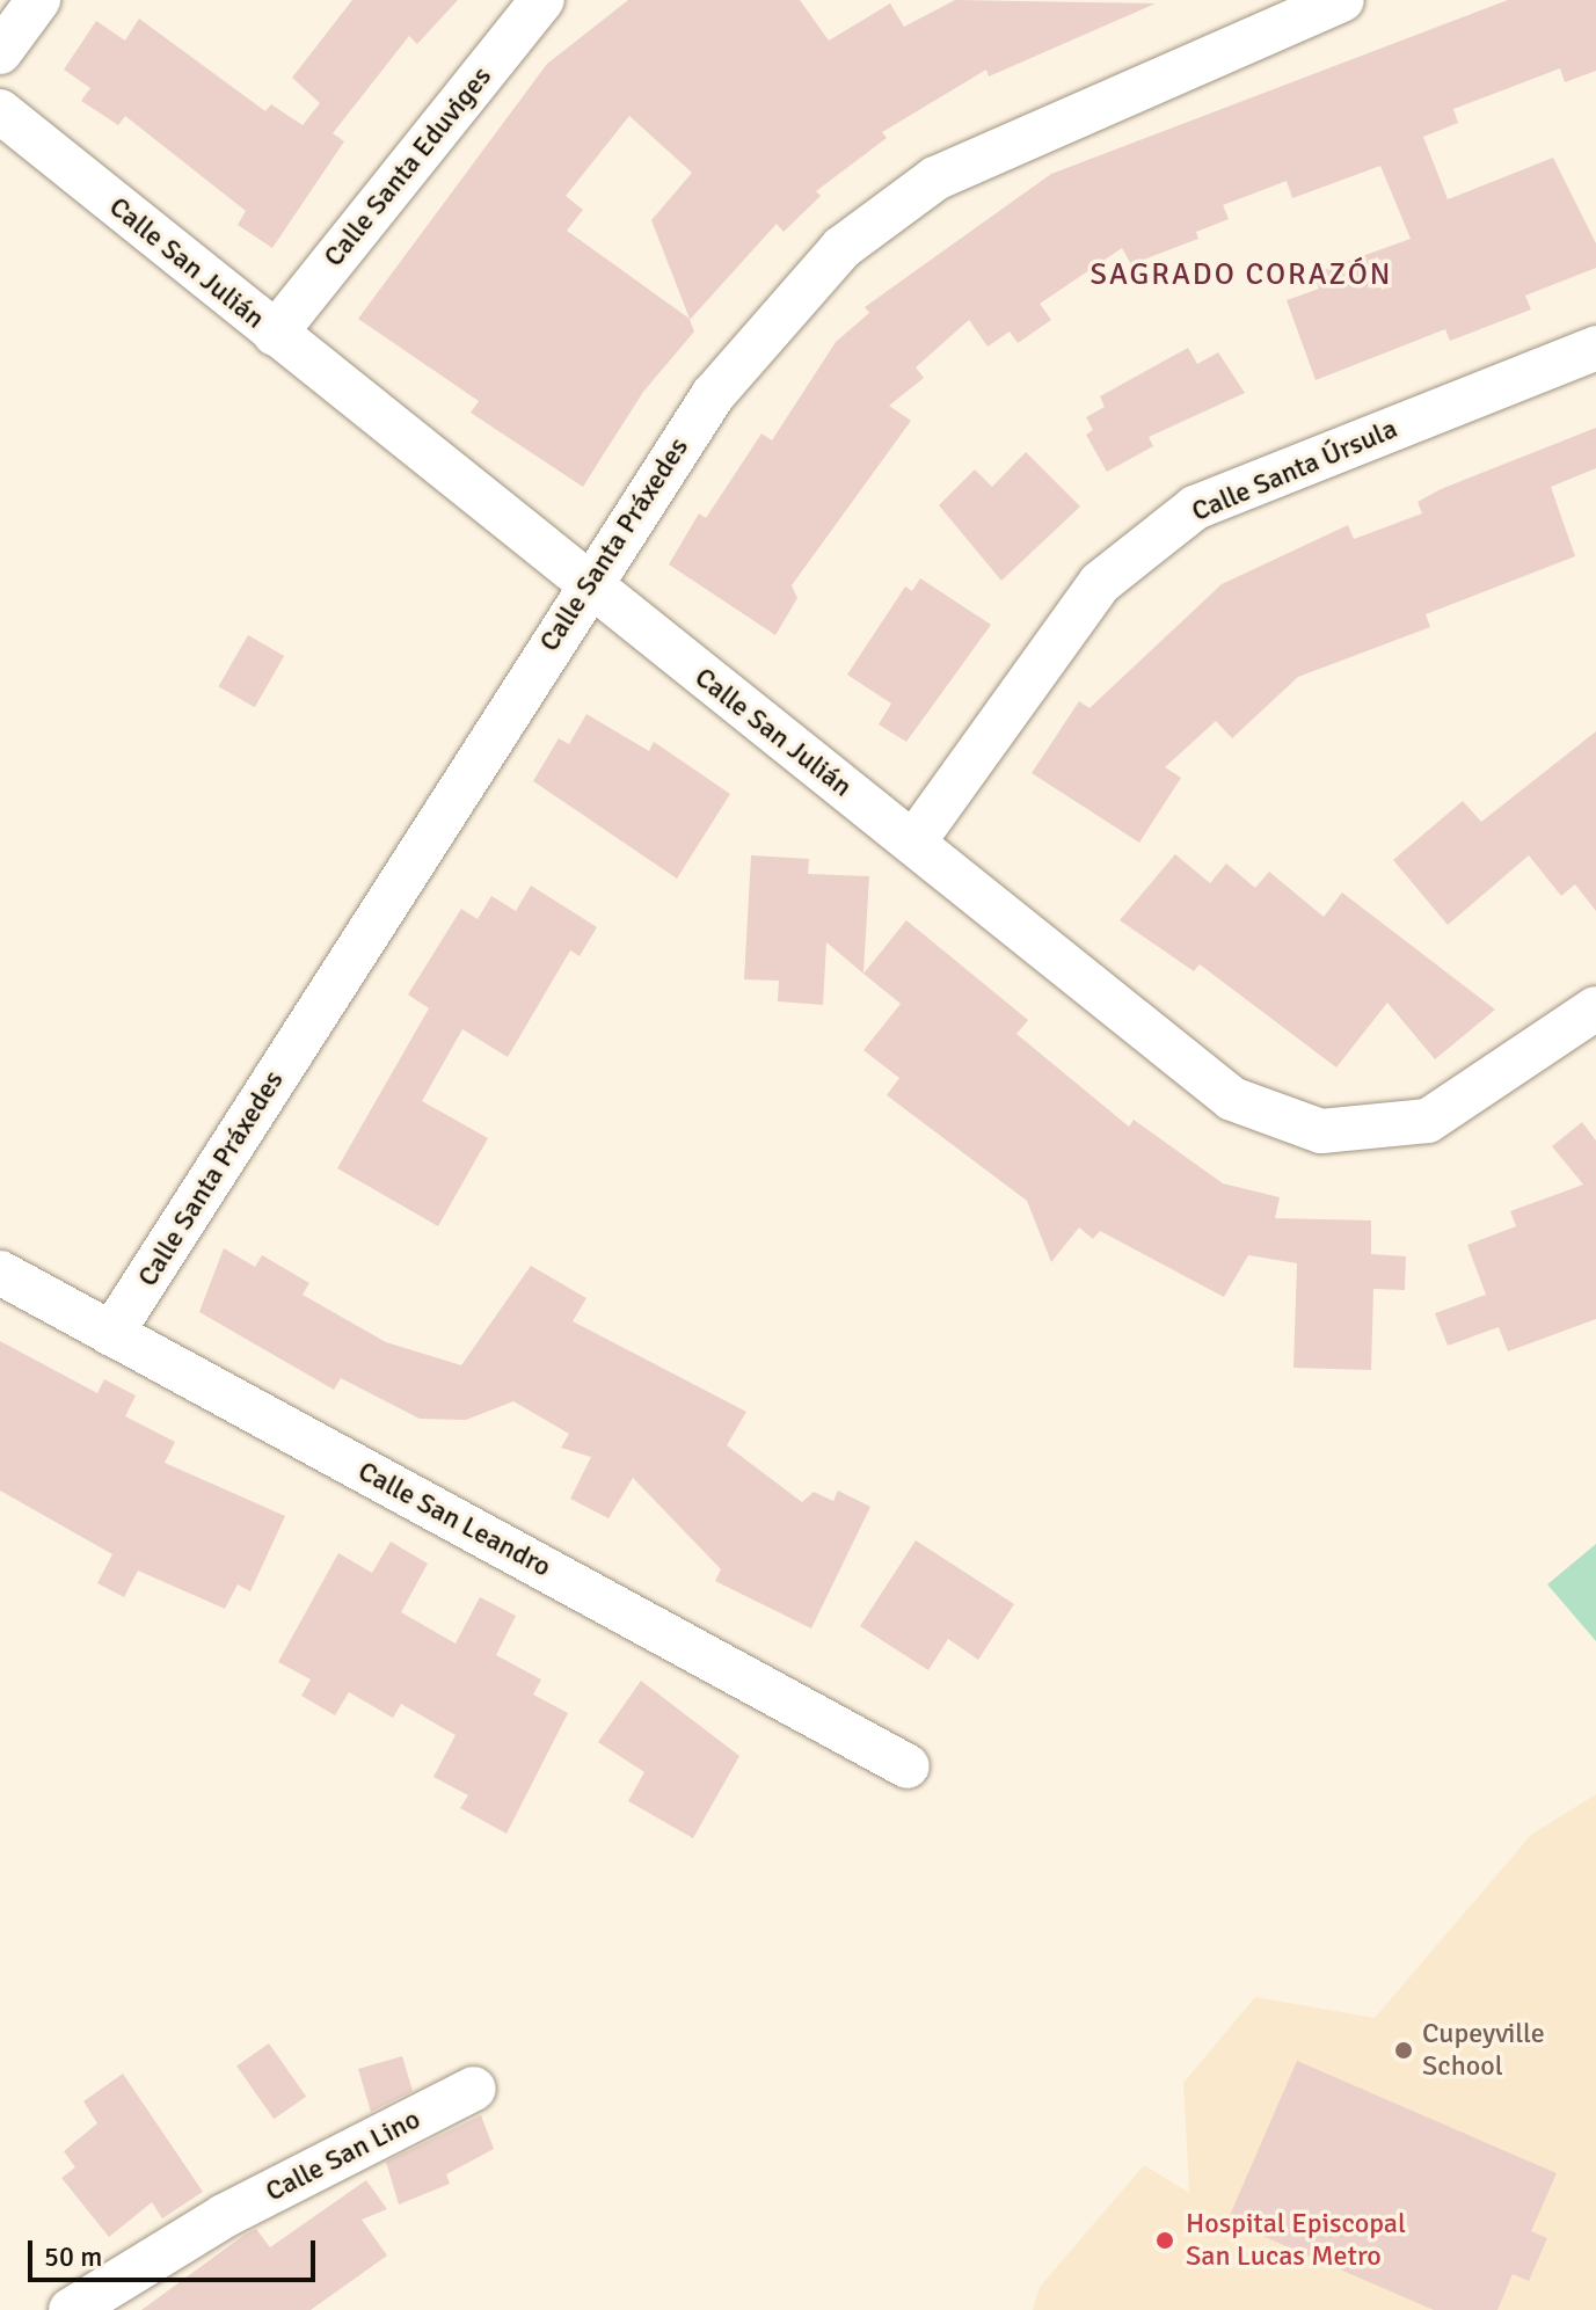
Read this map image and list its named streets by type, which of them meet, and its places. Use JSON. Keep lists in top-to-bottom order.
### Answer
{
  "streets": {
    "street": [
      "Calle Santa Eduviges",
      "Calle San Julián",
      "Calle Santa Úrsula",
      "Calle Santa Práxedes",
      "Calle San Leandro",
      "Calle San Lino"
    ]
  },
  "crossings": [
    ["Calle Santa Eduviges", "Calle San Julián"],
    ["Calle San Julián", "Calle Santa Úrsula"],
    ["Calle San Julián", "Calle Santa Práxedes"],
    ["Calle Santa Práxedes", "Calle San Leandro"]
  ],
  "districts": ["SAGRADO CORAZÓN"],
  "places": ["Cupeyville School", "Hospital Episcopal San Lucas Metro"],
  "scale_bar": "50 m"
}
